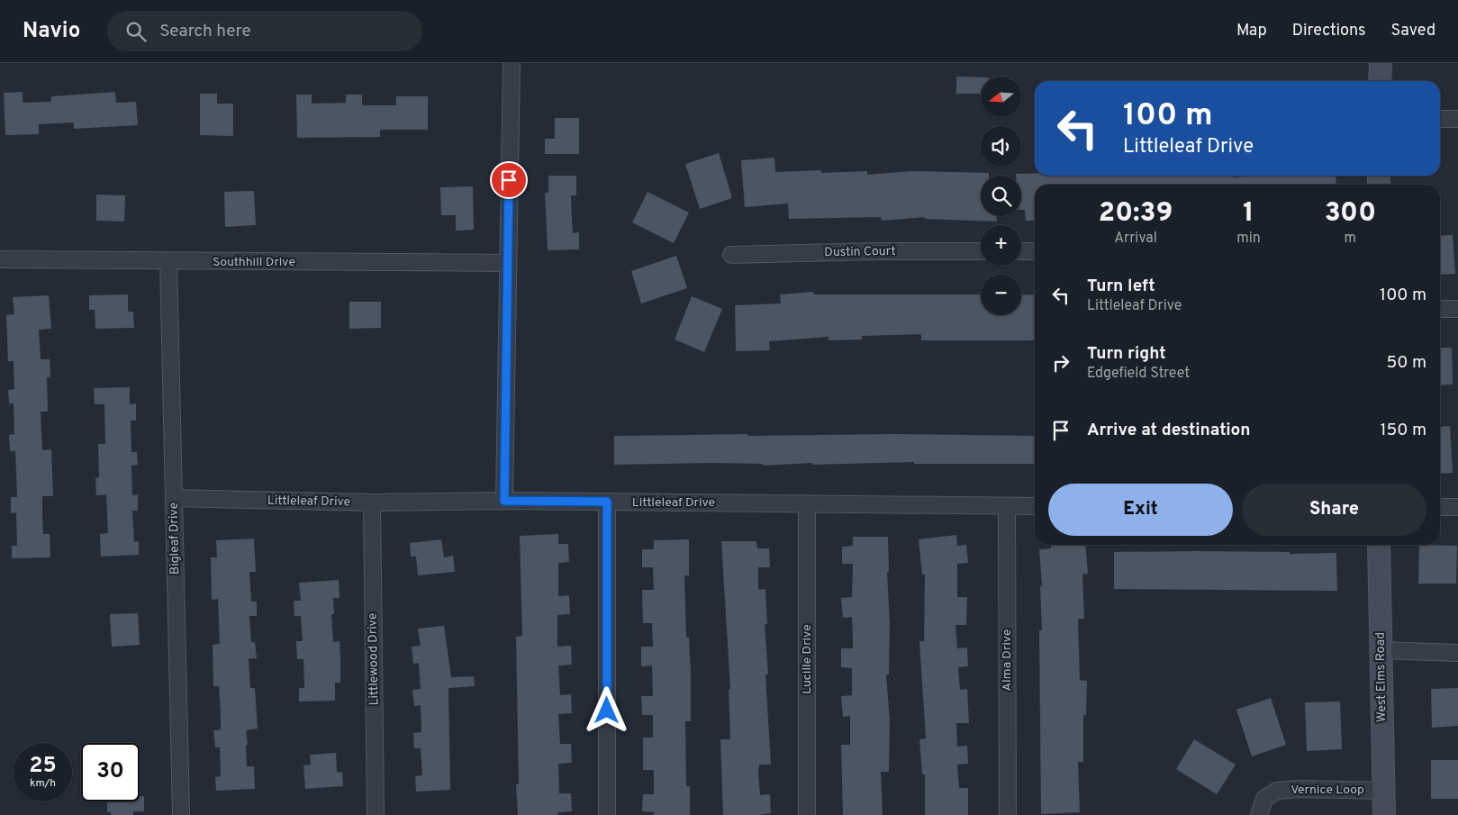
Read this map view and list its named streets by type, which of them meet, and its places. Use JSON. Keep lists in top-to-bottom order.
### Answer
{
  "streets": {
    "main road": ["West Elms Road"],
    "street": [
      "Dustin Court",
      "Southhill Drive",
      "Littleleaf Drive",
      "Bigleaf Drive",
      "Littlewood Drive",
      "Lucille Drive",
      "Alma Drive",
      "Vernice Loop"
    ]
  },
  "crossings": [
    ["Southhill Drive", "Bigleaf Drive"],
    ["Littleleaf Drive", "Bigleaf Drive"],
    ["Littleleaf Drive", "Littlewood Drive"],
    ["Littleleaf Drive", "Lucille Drive"],
    ["Littleleaf Drive", "Alma Drive"],
    ["West Elms Road", "Vernice Loop"]
  ],
  "north": "left",
  "page": {
    "header": "Navio",
    "search": "Search here",
    "nav": ["Map", "Directions", "Saved"],
    "map_buttons": ["+", "−"],
    "turn": ["100 m", "Littleleaf Drive"],
    "eta": [
      "20:39",
      "Arrival",
      "1",
      "min",
      "300",
      "m"
    ],
    "list": [
      {
        "name": "Turn left",
        "note": "Littleleaf Drive",
        "value": "100 m"
      },
      {
        "name": "Turn right",
        "note": "Edgefield Street",
        "value": "50 m"
      },
      {
        "name": "Arrive at destination",
        "value": "150 m"
      }
    ],
    "buttons": ["Exit", "Share"],
    "speed": "25 km/h",
    "limit": "30"
  }
}
